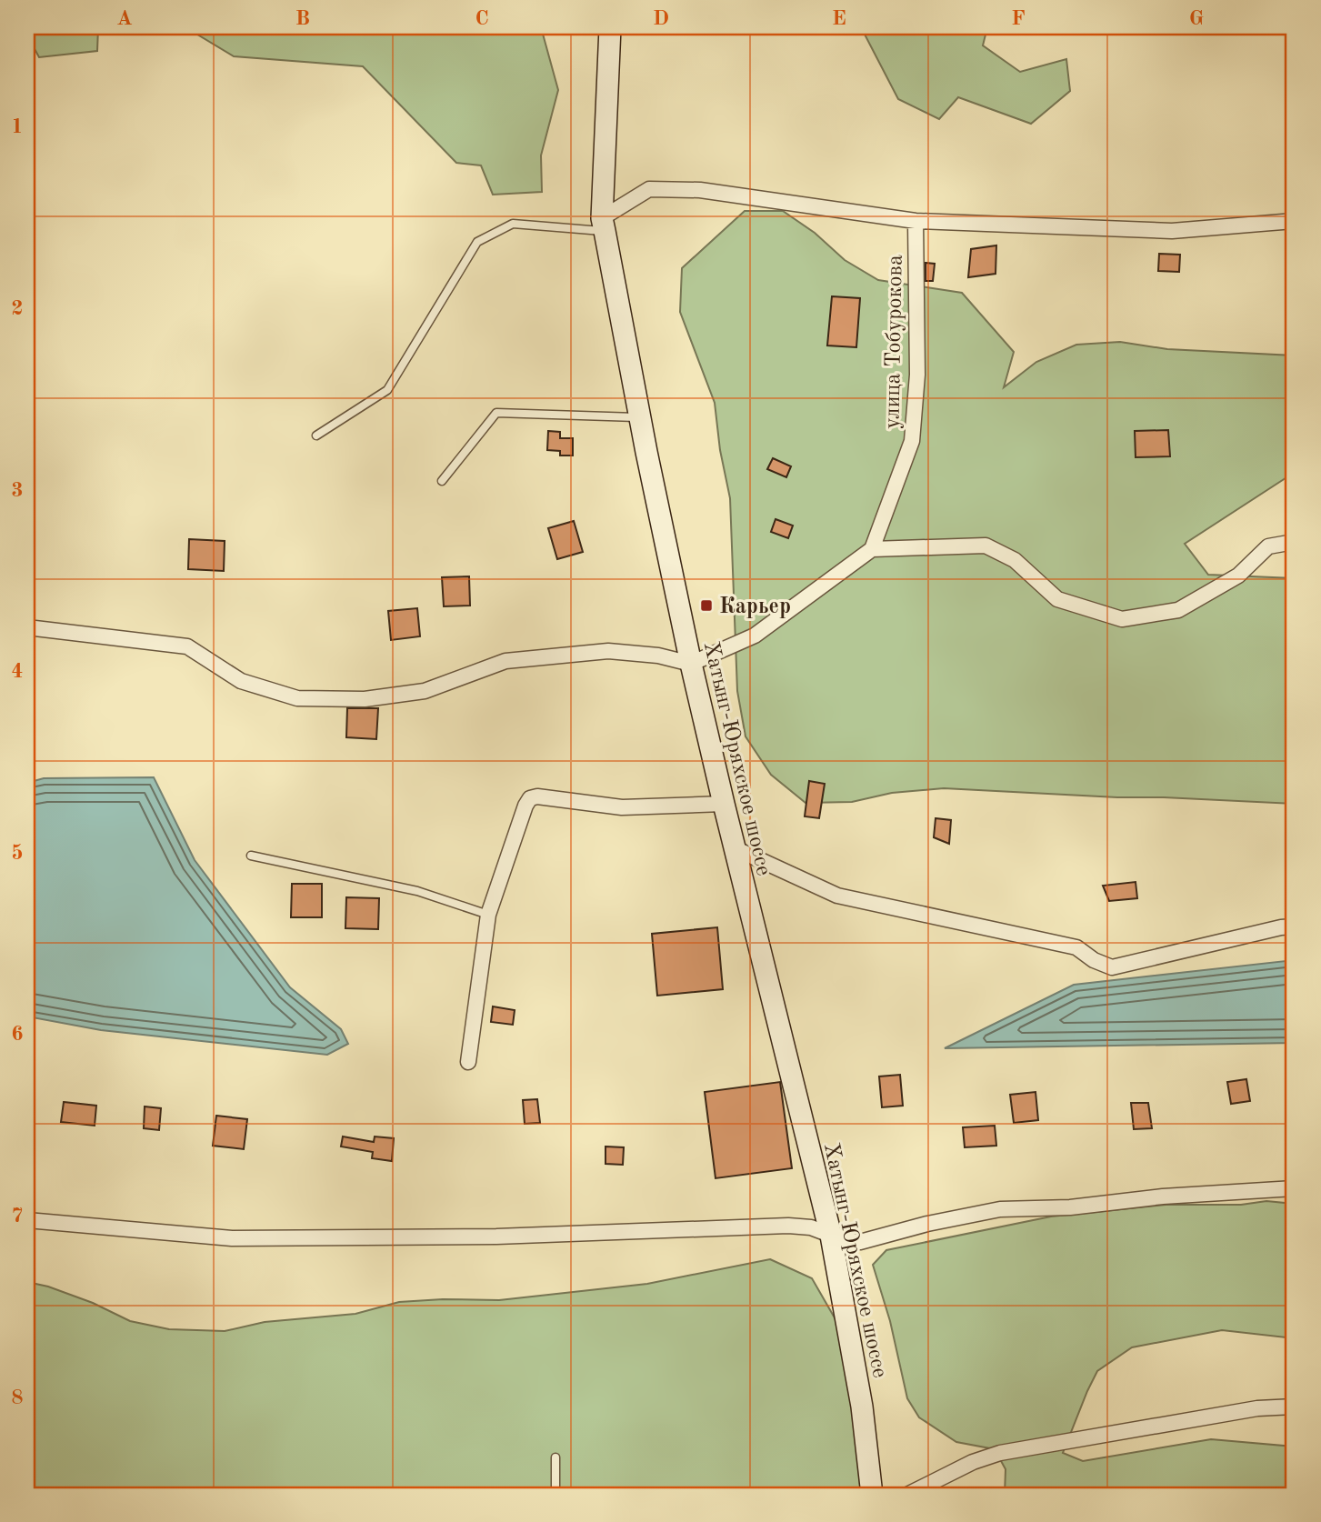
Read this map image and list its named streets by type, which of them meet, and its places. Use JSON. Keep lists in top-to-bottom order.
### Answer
{
  "streets": {
    "street": ["улица Тобурокова", "Хатынг-Юряхское шоссе"]
  },
  "places": {
    "transit": ["Карьер"]
  },
  "grid": {
    "columns": [
      "A",
      "B",
      "C",
      "D",
      "E",
      "F",
      "G"
    ],
    "rows": [
      "1",
      "2",
      "3",
      "4",
      "5",
      "6",
      "7",
      "8"
    ]
  }
}
